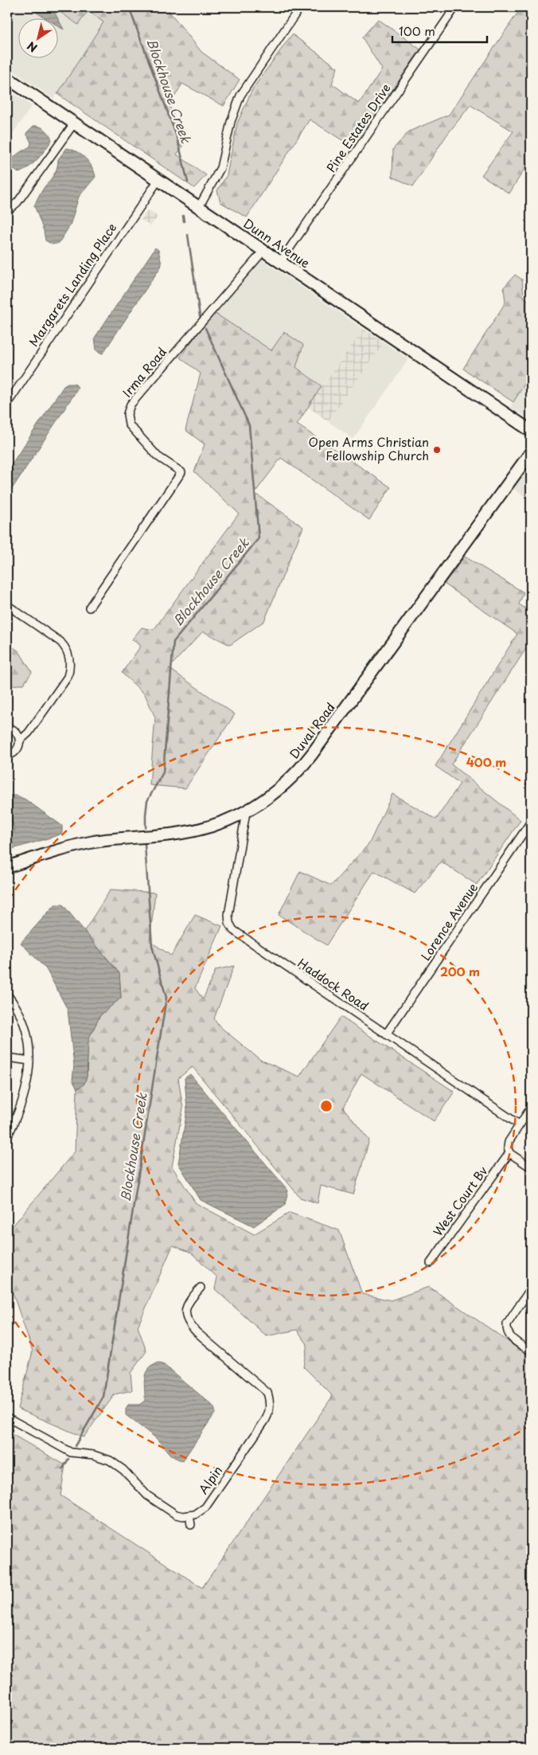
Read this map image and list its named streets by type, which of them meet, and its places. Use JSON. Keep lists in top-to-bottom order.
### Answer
{
  "streets": {
    "main road": ["Dunn Avenue", "Duval Road"],
    "street": [
      "Pine Estates Drive",
      "Margarets Landing Place",
      "Irma Road",
      "Lorence Avenue",
      "Haddock Road",
      "West Court Bv",
      "Alpin"
    ]
  },
  "crossings": [
    ["Pine Estates Drive", "Dunn Avenue"],
    ["Dunn Avenue", "Margarets Landing Place"],
    ["Dunn Avenue", "Irma Road"],
    ["Duval Road", "Haddock Road"],
    ["Lorence Avenue", "Haddock Road"]
  ],
  "water": ["Blockhouse Creek"],
  "places": ["Open Arms Christian Fellowship Church"],
  "scale_bar": "100 m",
  "north": "bottom left",
  "rings": ["400 m", "200 m"]
}
